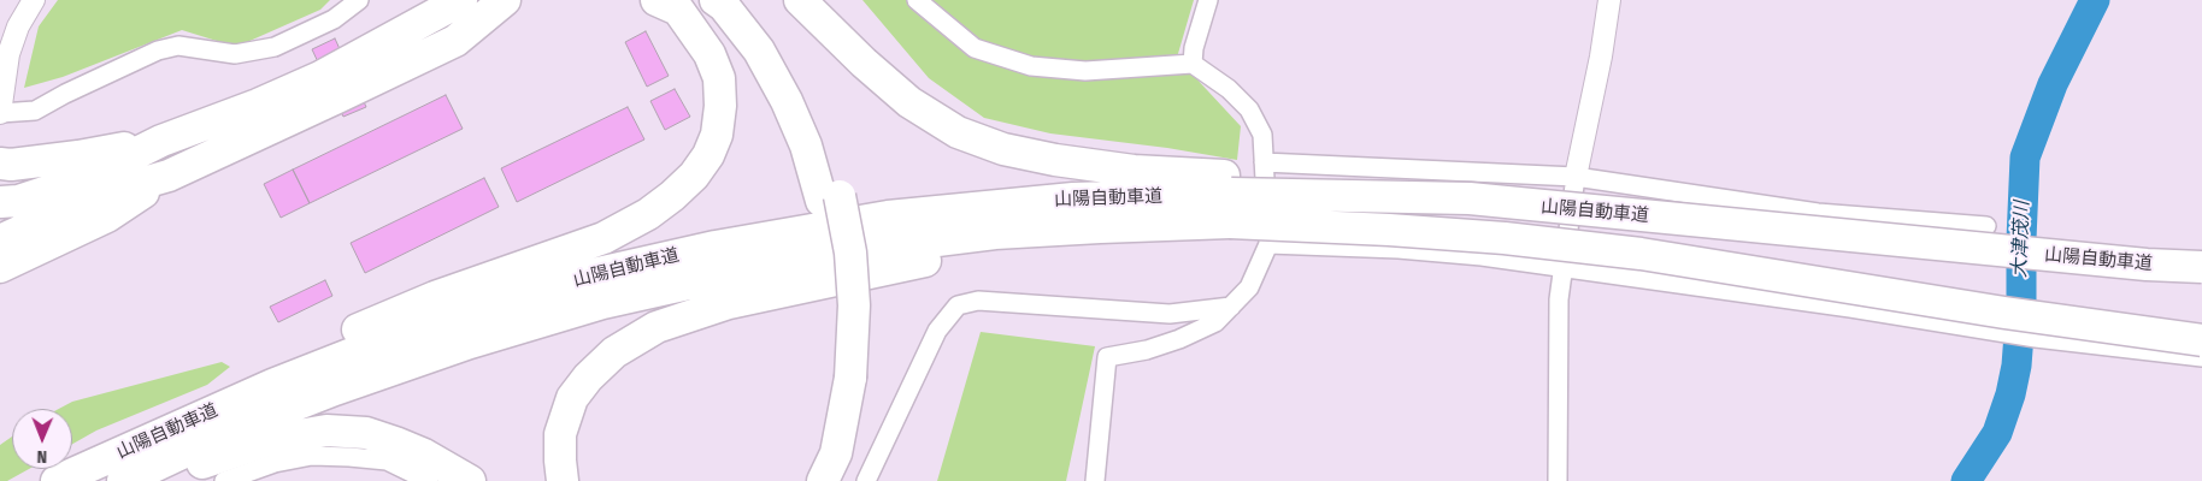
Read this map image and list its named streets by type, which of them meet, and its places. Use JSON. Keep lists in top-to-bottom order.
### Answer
{
  "streets": {
    "highway": ["山陽自動車道"]
  },
  "water": ["大津茂川"],
  "north": "bottom"
}
